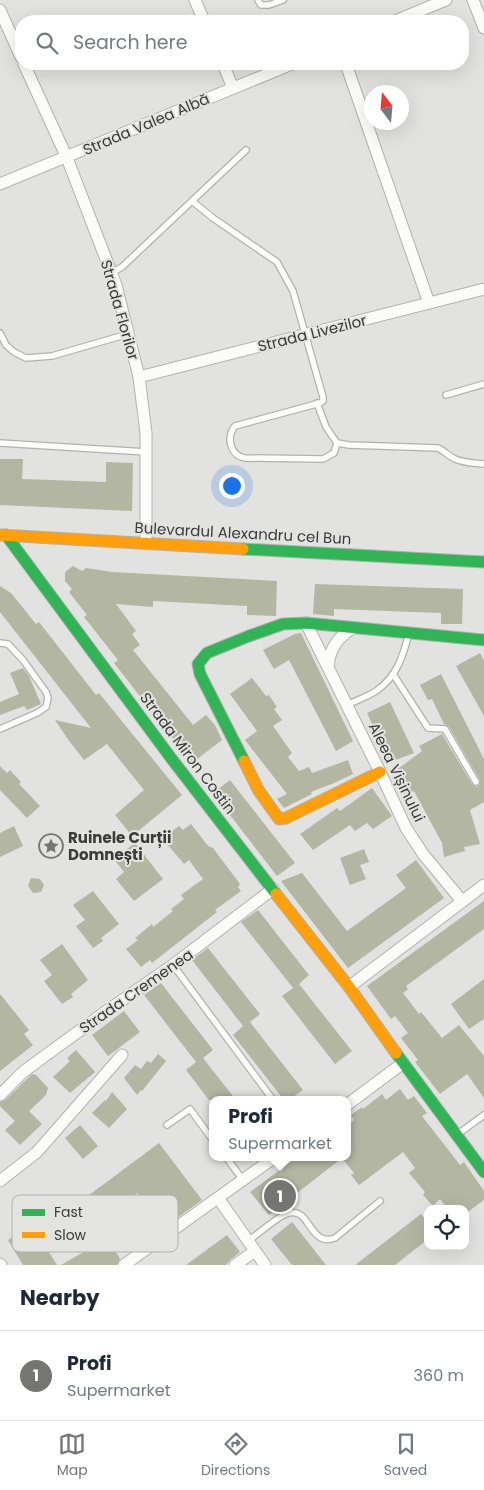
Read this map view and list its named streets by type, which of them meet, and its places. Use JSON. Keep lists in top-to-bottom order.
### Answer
{
  "streets": {
    "street": [
      "Strada Valea Albă",
      "Strada Florilor",
      "Strada Livezilor",
      "Bulevardul Alexandru cel Bun",
      "Strada Miron Costin",
      "Aleea Vișinului",
      "Strada Cremenea"
    ]
  },
  "crossings": [
    ["Strada Valea Albă", "Strada Florilor"],
    ["Strada Florilor", "Strada Livezilor"],
    ["Strada Florilor", "Bulevardul Alexandru cel Bun"],
    ["Bulevardul Alexandru cel Bun", "Strada Miron Costin"],
    ["Strada Miron Costin", "Strada Cremenea"]
  ],
  "places": {
    "place": ["Ruinele Curții Domnești"]
  },
  "legend": ["Fast", "Slow"],
  "north": "top",
  "page": {
    "search": "Search here",
    "popup": ["Profi", "Supermarket"],
    "pins": "1",
    "heading": "Nearby",
    "list": [
      {
        "mark": "1",
        "name": "Profi",
        "note": "Supermarket",
        "value": "360 m"
      }
    ],
    "nav": ["Map", "Directions", "Saved"]
  }
}
